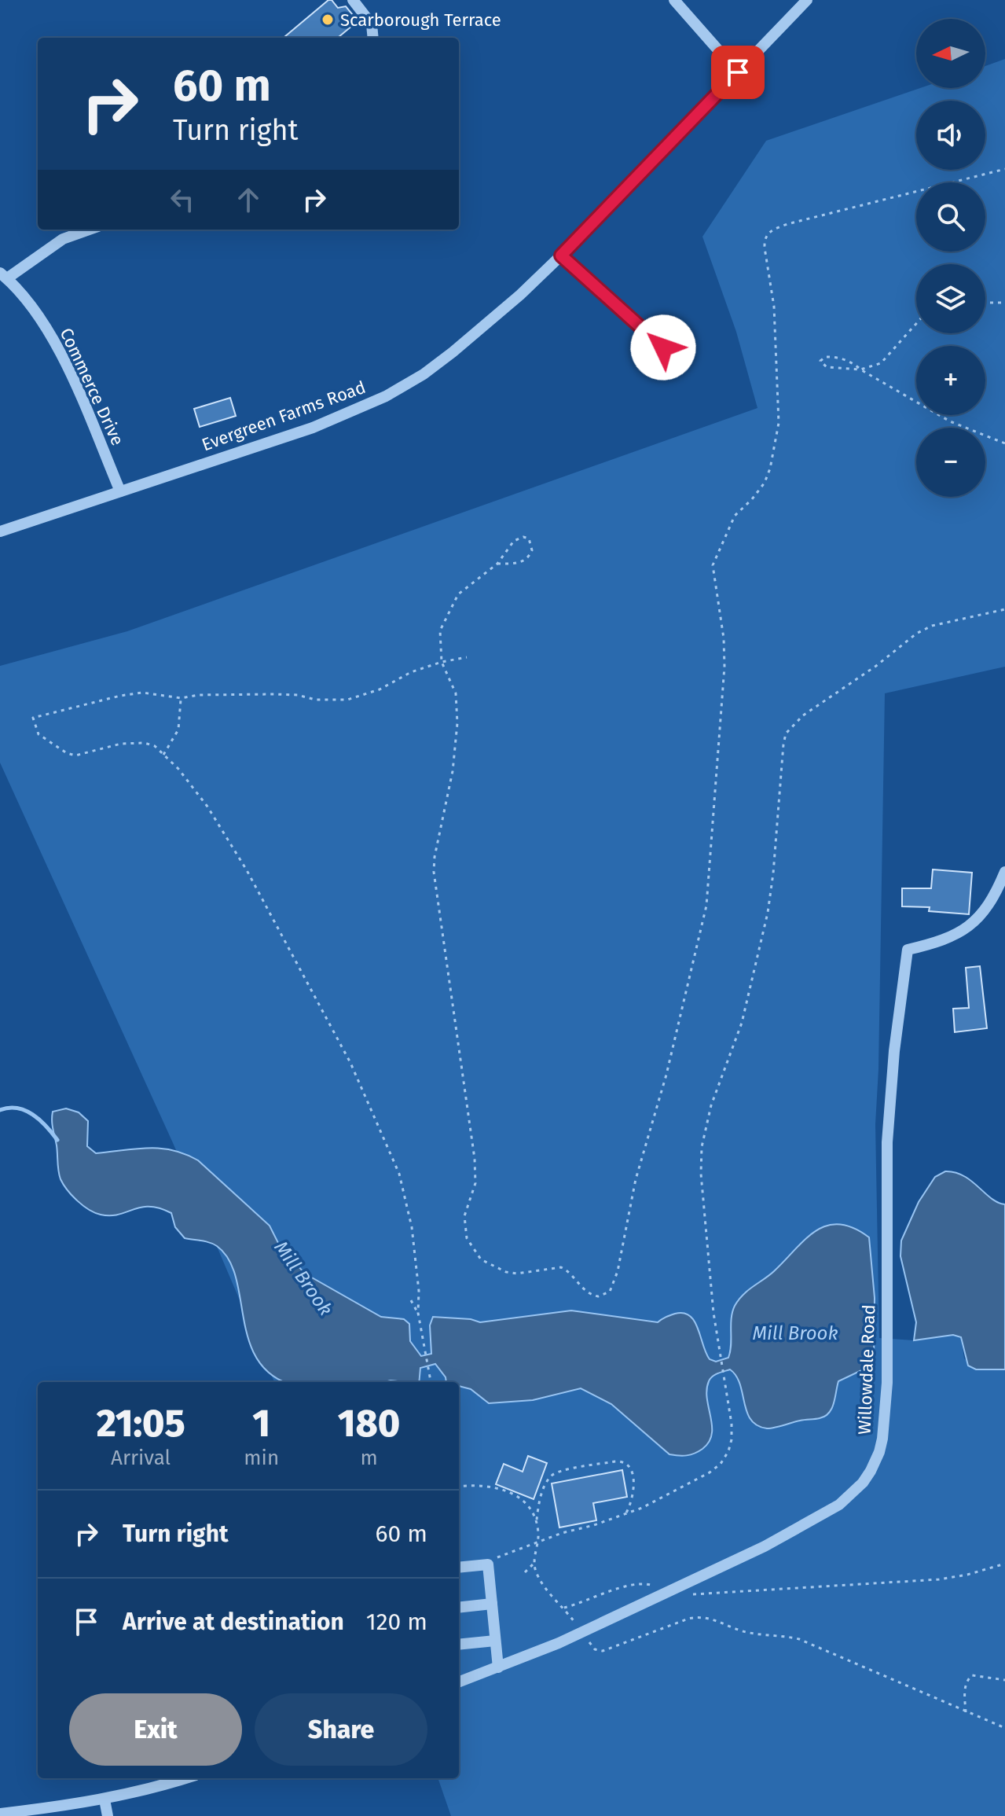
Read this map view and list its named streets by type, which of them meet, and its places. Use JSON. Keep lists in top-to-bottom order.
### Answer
{
  "streets": {
    "street": ["Commerce Drive", "Evergreen Farms Road", "Willowdale Road"]
  },
  "crossings": [
    ["Commerce Drive", "Evergreen Farms Road"]
  ],
  "water": ["Mill Brook"],
  "places": ["Scarborough Terrace"],
  "north": "left",
  "page": {
    "map_buttons": ["+", "−"],
    "turn": ["60 m", "Turn right"],
    "eta": [
      "21:05",
      "Arrival",
      "1",
      "min",
      "180",
      "m"
    ],
    "list": [
      {
        "name": "Turn right",
        "value": "60 m"
      },
      {
        "name": "Arrive at destination",
        "value": "120 m"
      }
    ],
    "buttons": ["Exit", "Share"]
  }
}
